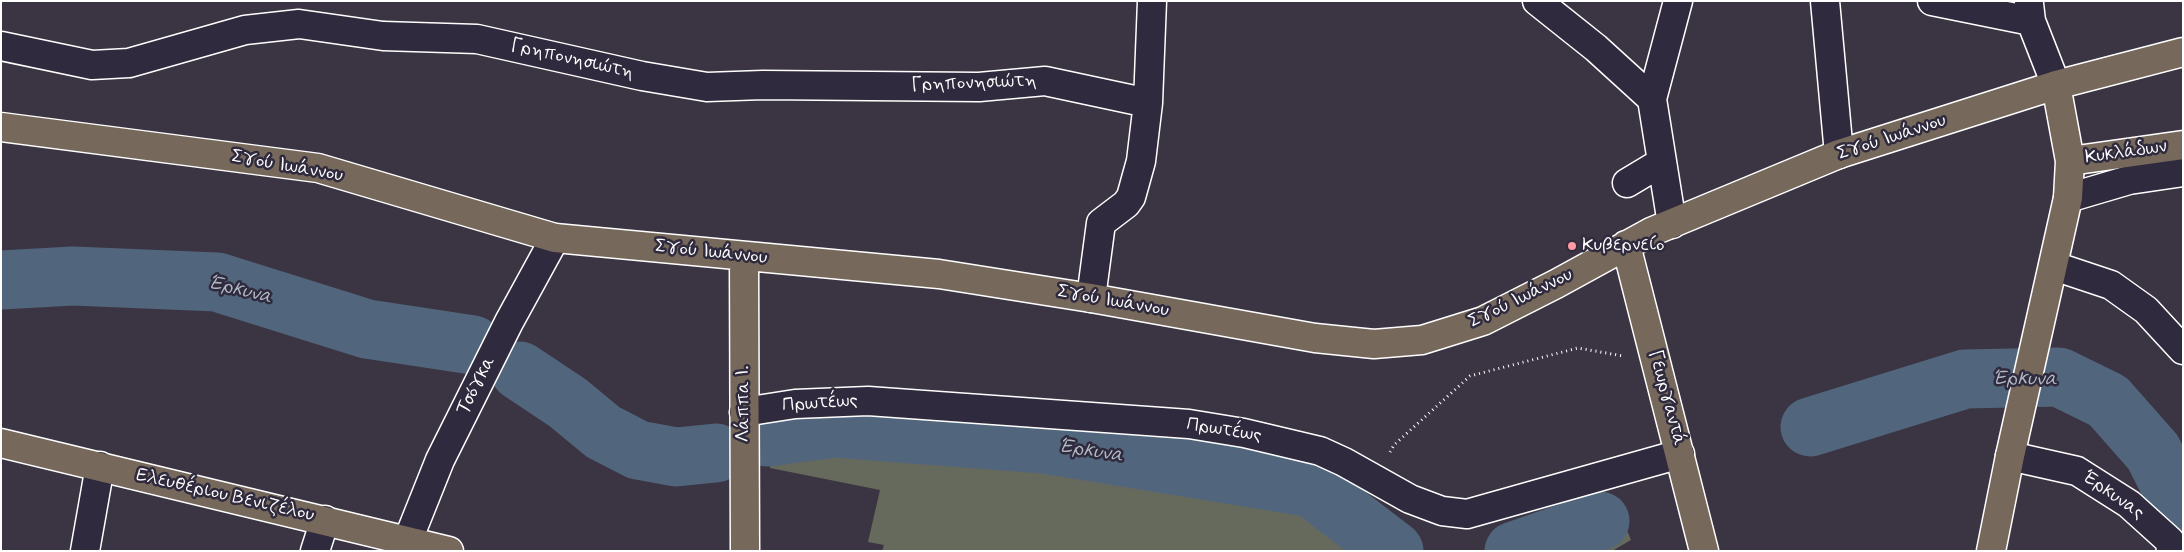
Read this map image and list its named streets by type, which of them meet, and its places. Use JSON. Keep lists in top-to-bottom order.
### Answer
{
  "streets": {
    "main road": [
      "Σγού Ιωάννου",
      "Κυκλάδων",
      "Γεωργαντά",
      "Λάππα Ι.",
      "Ελευθέριου Βενιζέλου"
    ],
    "street": [
      "Γρηπονησιώτη",
      "Τσόγκα",
      "Πρωτέως",
      "Έρκυνας"
    ]
  },
  "crossings": [
    ["Σγού Ιωάννου", "Τσόγκα"],
    ["Σγού Ιωάννου", "Γεωργαντά"],
    ["Σγού Ιωάννου", "Λάππα Ι."],
    ["Τσόγκα", "Ελευθέριου Βενιζέλου"],
    ["Γεωργαντά", "Πρωτέως"],
    ["Λάππα Ι.", "Πρωτέως"]
  ],
  "water": ["Έρκυνα"],
  "places": ["Κυβερνείο"]
}
